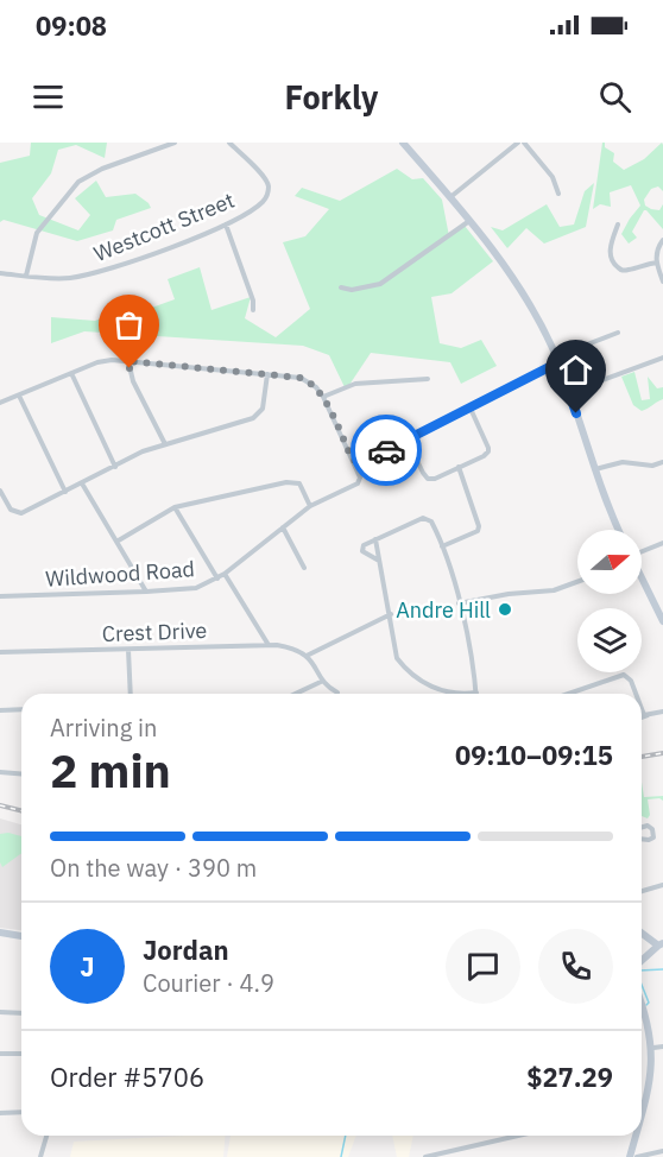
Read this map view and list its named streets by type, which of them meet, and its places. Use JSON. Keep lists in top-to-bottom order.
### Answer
{
  "streets": {
    "street": ["Westcott Street", "Wildwood Road", "Crest Drive"]
  },
  "places": ["Andre Hill"],
  "north": "right",
  "page": {
    "status": "09:08",
    "header": "Forkly",
    "heading": ["2 min", "Arriving in", "09:10–09:15"],
    "panel": [
      "Jordan",
      "Courier · 4.9",
      "Order #5706",
      "$27.29"
    ],
    "bar": "On the way · 390 m",
    "round": "J"
  }
}
